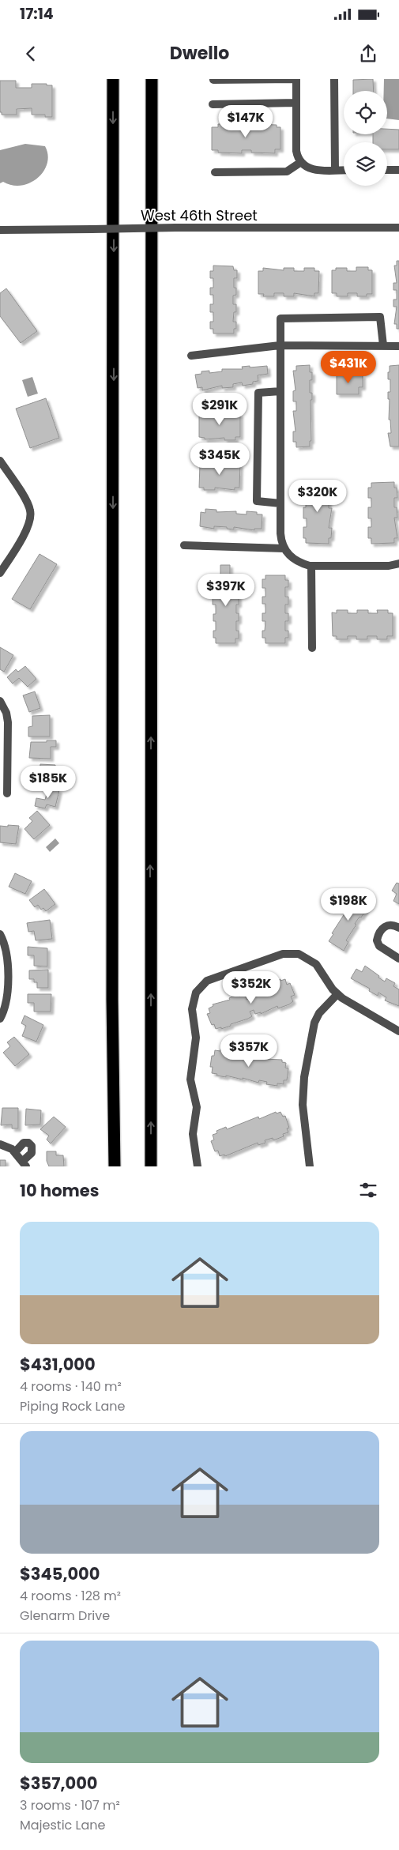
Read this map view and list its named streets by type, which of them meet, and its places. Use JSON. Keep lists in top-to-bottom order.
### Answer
{
  "streets": {
    "street": ["West 46th Street"]
  },
  "page": {
    "status": "17:14",
    "header": "Dwello",
    "price": [
      "$147K",
      "$431K",
      "$291K",
      "$345K",
      "$320K",
      "$397K",
      "$185K",
      "$198K",
      "$352K",
      "$357K"
    ],
    "heading": "10 homes",
    "list": [
      {
        "name": "$431,000",
        "note": "4 rooms · 140 m² · Piping Rock Lane"
      },
      {
        "name": "$345,000",
        "note": "4 rooms · 128 m² · Glenarm Drive"
      },
      {
        "name": "$357,000",
        "note": "3 rooms · 107 m² · Majestic Lane"
      }
    ]
  }
}
